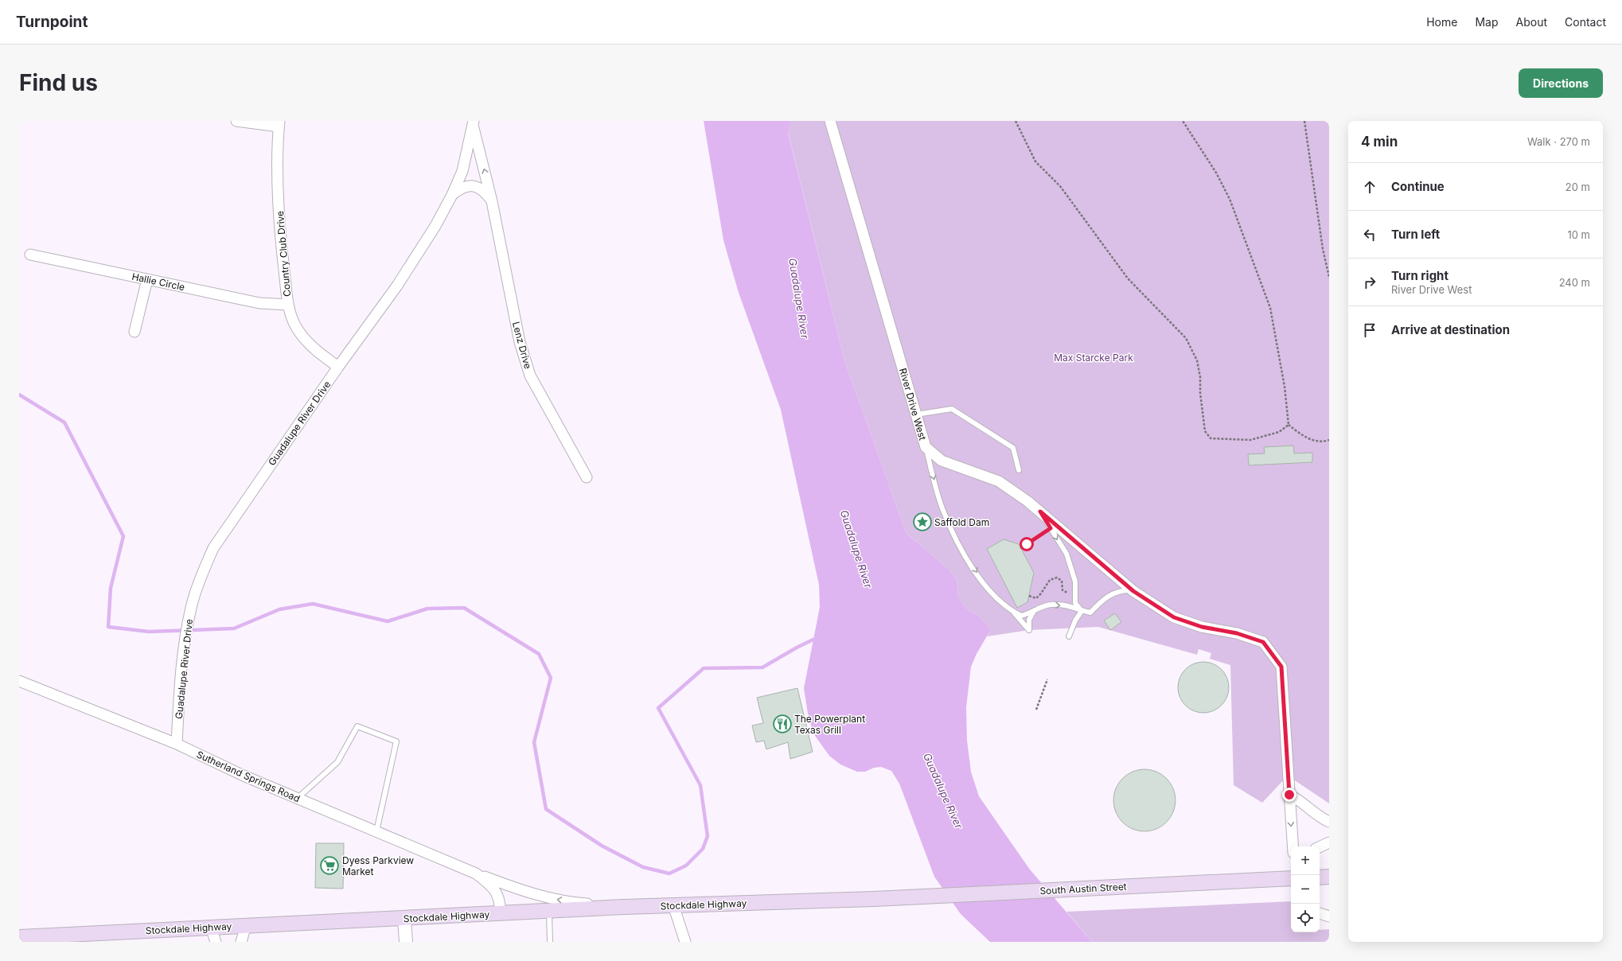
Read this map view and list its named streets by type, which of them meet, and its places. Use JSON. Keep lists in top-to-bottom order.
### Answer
{
  "streets": {
    "main road": ["South Austin Street", "Stockdale Highway"],
    "street": [
      "Country Club Drive",
      "Hallie Circle",
      "Lenz Drive",
      "River Drive West",
      "Guadalupe River Drive",
      "Sutherland Springs Road"
    ]
  },
  "crossings": [
    ["Country Club Drive", "Hallie Circle"],
    ["Country Club Drive", "Guadalupe River Drive"],
    ["Lenz Drive", "Guadalupe River Drive"],
    ["Guadalupe River Drive", "Sutherland Springs Road"],
    ["Sutherland Springs Road", "Stockdale Highway"],
    ["South Austin Street", "Stockdale Highway"]
  ],
  "water": ["Guadalupe River"],
  "parks": ["Max Starcke Park"],
  "places": {
    "place": ["Saffold Dam"],
    "restaurant": ["The Powerplant Texas Grill"],
    "supermarket": ["Dyess Parkview Market"]
  },
  "page": {
    "header": "Turnpoint",
    "nav": [
      "Home",
      "Map",
      "About",
      "Contact"
    ],
    "buttons": "Directions",
    "title": "Find us",
    "heading": ["4 min", "Walk · 270 m"],
    "list": [
      ["Continue", "20 m"],
      ["Turn left", "10 m"],
      ["Turn right", "River Drive West", "240 m"],
      "Arrive at destination"
    ],
    "map_buttons": ["+", "−"]
  }
}
